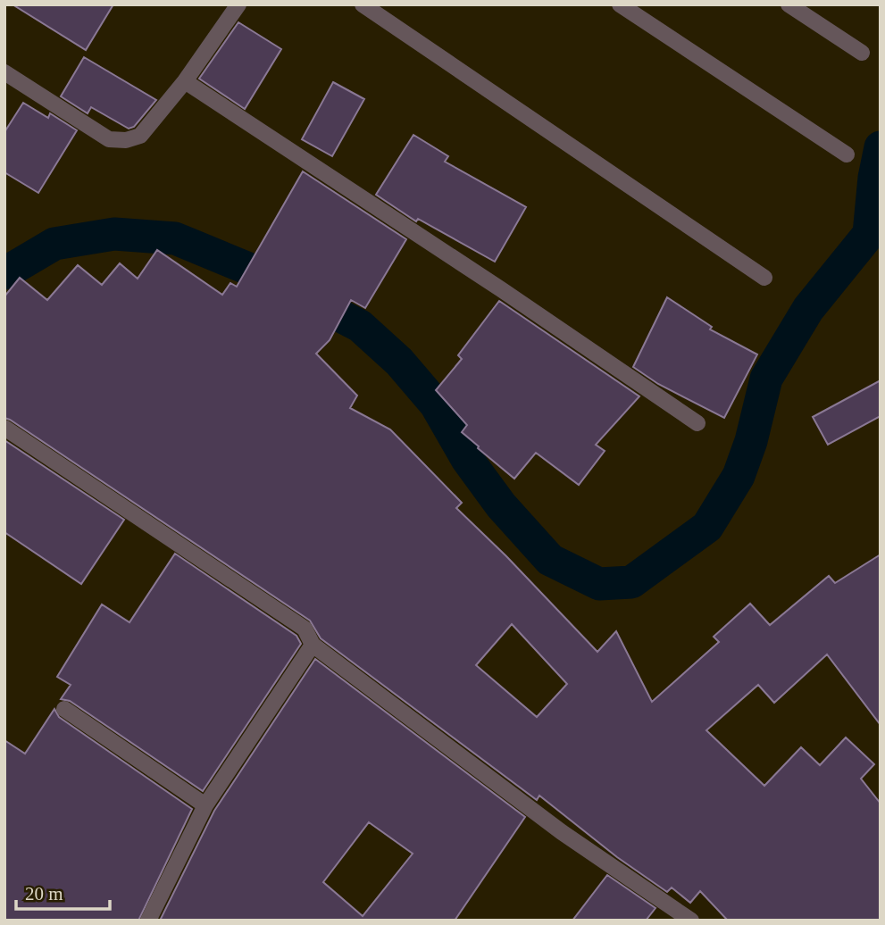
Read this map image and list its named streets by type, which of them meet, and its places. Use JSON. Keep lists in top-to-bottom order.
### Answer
{
  "scale_bar": "20 m"
}
